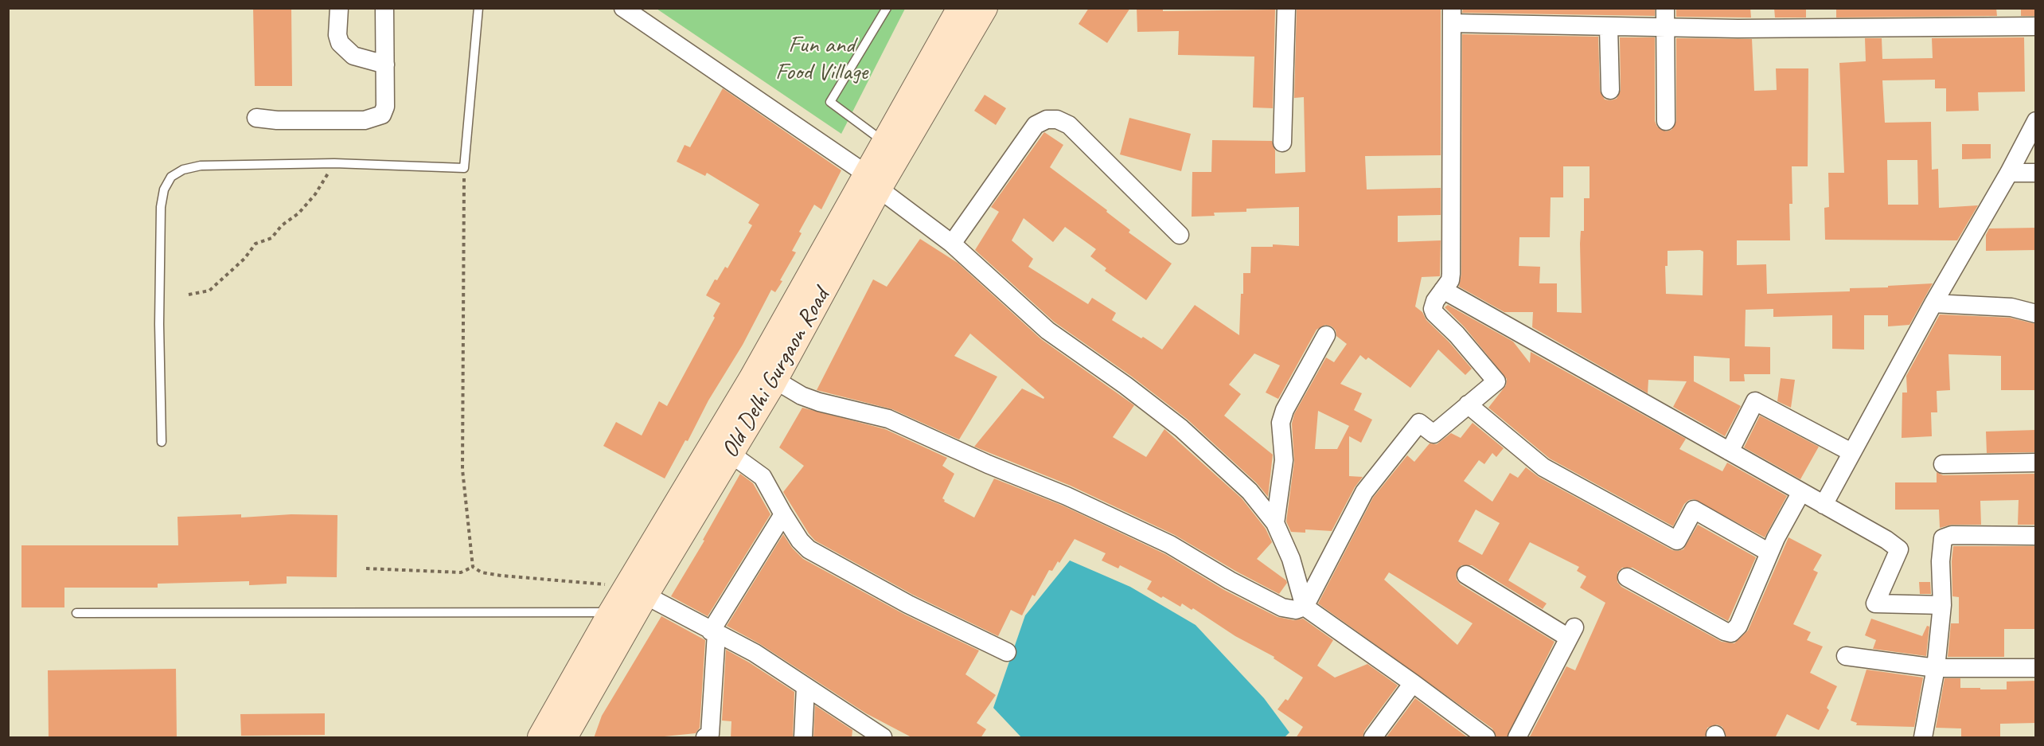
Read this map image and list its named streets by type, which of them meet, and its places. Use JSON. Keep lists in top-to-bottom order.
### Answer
{
  "streets": {
    "main road": ["Old Delhi Gurgaon Road"]
  },
  "parks": ["Fun and Food Village"]
}
